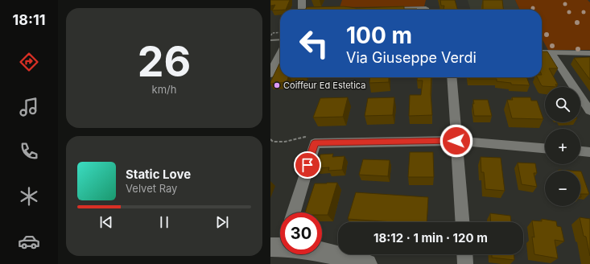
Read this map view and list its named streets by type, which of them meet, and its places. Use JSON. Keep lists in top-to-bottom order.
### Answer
{
  "places": ["Coiffeur Ed Estetica"],
  "page": {
    "tabs": "18:11",
    "tile": ["26", "km/h"],
    "turn": ["100 m", "Via Giuseppe Verdi"],
    "map_buttons": ["+", "−"],
    "song": ["Static Love", "Velvet Ray"],
    "limit": "30",
    "trip": "18:12 · 1 min · 120 m"
  }
}
